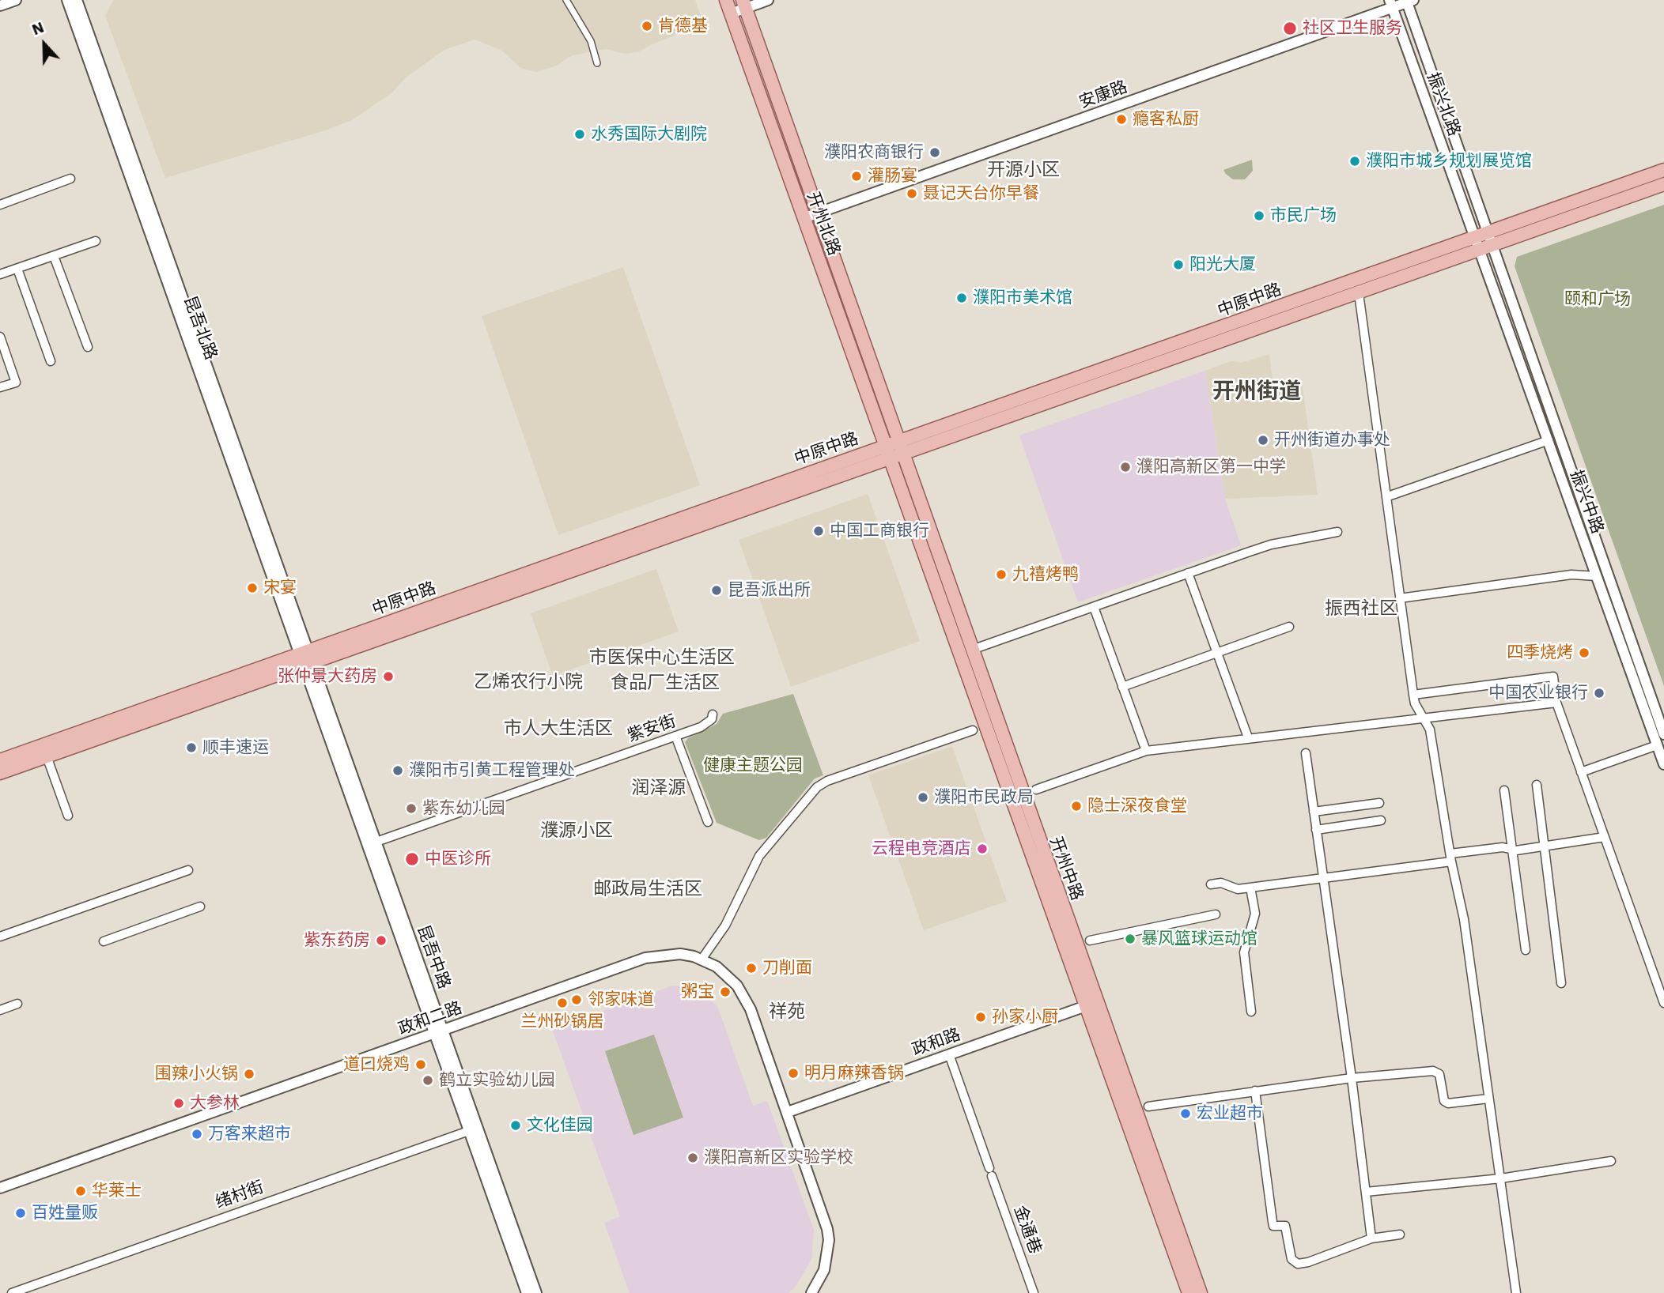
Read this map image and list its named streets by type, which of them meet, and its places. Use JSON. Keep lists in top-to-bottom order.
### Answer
{
  "streets": {
    "main road": ["开州北路", "中原中路", "开州中路"],
    "street": [
      "安康路",
      "振兴北路",
      "昆吾北路",
      "振兴中路",
      "紫安街",
      "昆吾中路",
      "政和二路",
      "政和路",
      "绪村街",
      "金通巷"
    ]
  },
  "crossings": [
    ["安康路", "振兴北路"],
    ["安康路", "开州北路"],
    ["振兴北路", "中原中路"],
    ["振兴北路", "振兴中路"],
    ["开州北路", "中原中路"],
    ["开州北路", "开州中路"],
    ["中原中路", "昆吾北路"],
    ["中原中路", "振兴中路"],
    ["中原中路", "开州中路"],
    ["中原中路", "昆吾中路"],
    ["昆吾北路", "昆吾中路"],
    ["紫安街", "昆吾中路"],
    ["开州中路", "政和路"],
    ["昆吾中路", "政和二路"],
    ["昆吾中路", "绪村街"],
    ["政和二路", "政和路"],
    ["政和路", "金通巷"]
  ],
  "districts": [
    "开源小区",
    "开州街道",
    "振西社区",
    "市医保中心生活区",
    "乙烯农行小院",
    "食品厂生活区",
    "市人大生活区",
    "润泽源",
    "濮源小区",
    "邮政局生活区",
    "祥苑"
  ],
  "parks": ["颐和广场", "健康主题公园"],
  "places": [
    "肯德基",
    "社区卫生服务",
    "瘾客私厨",
    "水秀国际大剧院",
    "濮阳农商银行",
    "濮阳市城乡规划展览馆",
    "灌肠宴",
    "聂记天台你早餐",
    "市民广场",
    "阳光大厦",
    "濮阳市美术馆",
    "开州街道办事处",
    "濮阳高新区第一中学",
    "中国工商银行",
    "九禧烤鸭",
    "宋宴",
    "昆吾派出所",
    "四季烧烤",
    "张仲景大药房",
    "中国农业银行",
    "顺丰速运",
    "濮阳市引黄工程管理处",
    "濮阳市民政局",
    "隐士深夜食堂",
    "紫东幼儿园",
    "云程电竞酒店",
    "中医诊所",
    "暴风篮球运动馆",
    "紫东药房",
    "刀削面",
    "粥宝",
    "邻家味道",
    "兰州砂锅居",
    "孙家小厨",
    "道口烧鸡",
    "明月麻辣香锅",
    "围辣小火锅",
    "鹤立实验幼儿园",
    "大参林",
    "宏业超市",
    "文化佳园",
    "万客来超市",
    "濮阳高新区实验学校",
    "华莱士",
    "百姓量贩"
  ],
  "north": "top"
}
